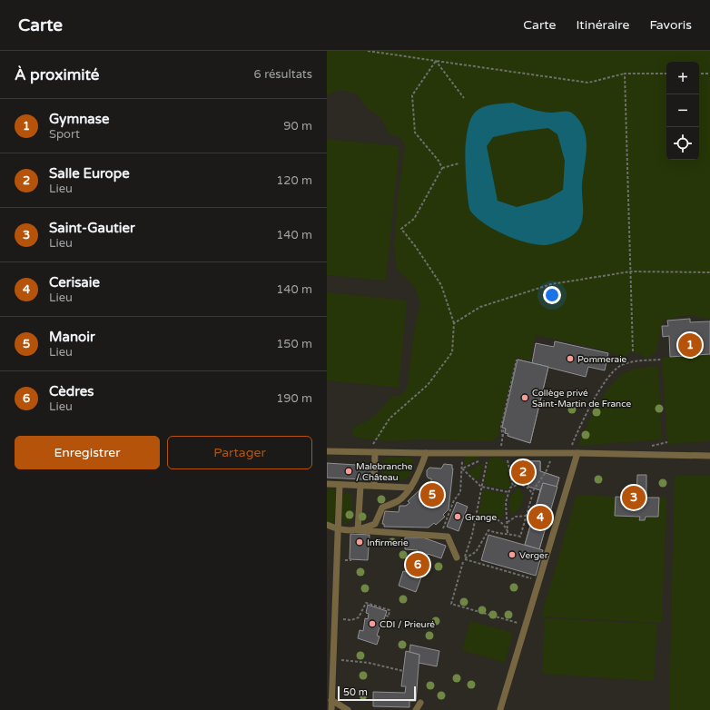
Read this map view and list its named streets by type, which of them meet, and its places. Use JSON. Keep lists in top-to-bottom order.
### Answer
{
  "places": [
    "Pommeraie",
    "Collège privé Saint-Martin de France",
    "Malebranche / Château",
    "Grange",
    "Infirmerie",
    "Verger",
    "CDI / Prieuré"
  ],
  "scale_bar": "50 m",
  "page": {
    "header": "Carte",
    "nav": ["Carte", "Itinéraire", "Favoris"],
    "heading": ["À proximité", "6 résultats"],
    "map_buttons": ["+", "−"],
    "list": [
      {
        "mark": "1",
        "name": "Gymnase",
        "note": "Sport",
        "value": "90 m"
      },
      {
        "mark": "2",
        "name": "Salle Europe",
        "note": "Lieu",
        "value": "120 m"
      },
      {
        "mark": "3",
        "name": "Saint-Gautier",
        "note": "Lieu",
        "value": "140 m"
      },
      {
        "mark": "4",
        "name": "Cerisaie",
        "note": "Lieu",
        "value": "140 m"
      },
      {
        "mark": "5",
        "name": "Manoir",
        "note": "Lieu",
        "value": "150 m"
      },
      {
        "mark": "6",
        "name": "Cèdres",
        "note": "Lieu",
        "value": "190 m"
      }
    ],
    "pins": [
      "1",
      "2",
      "5",
      "3",
      "4",
      "6"
    ],
    "buttons": ["Enregistrer", "Partager"],
    "scale": "50 m"
  }
}
